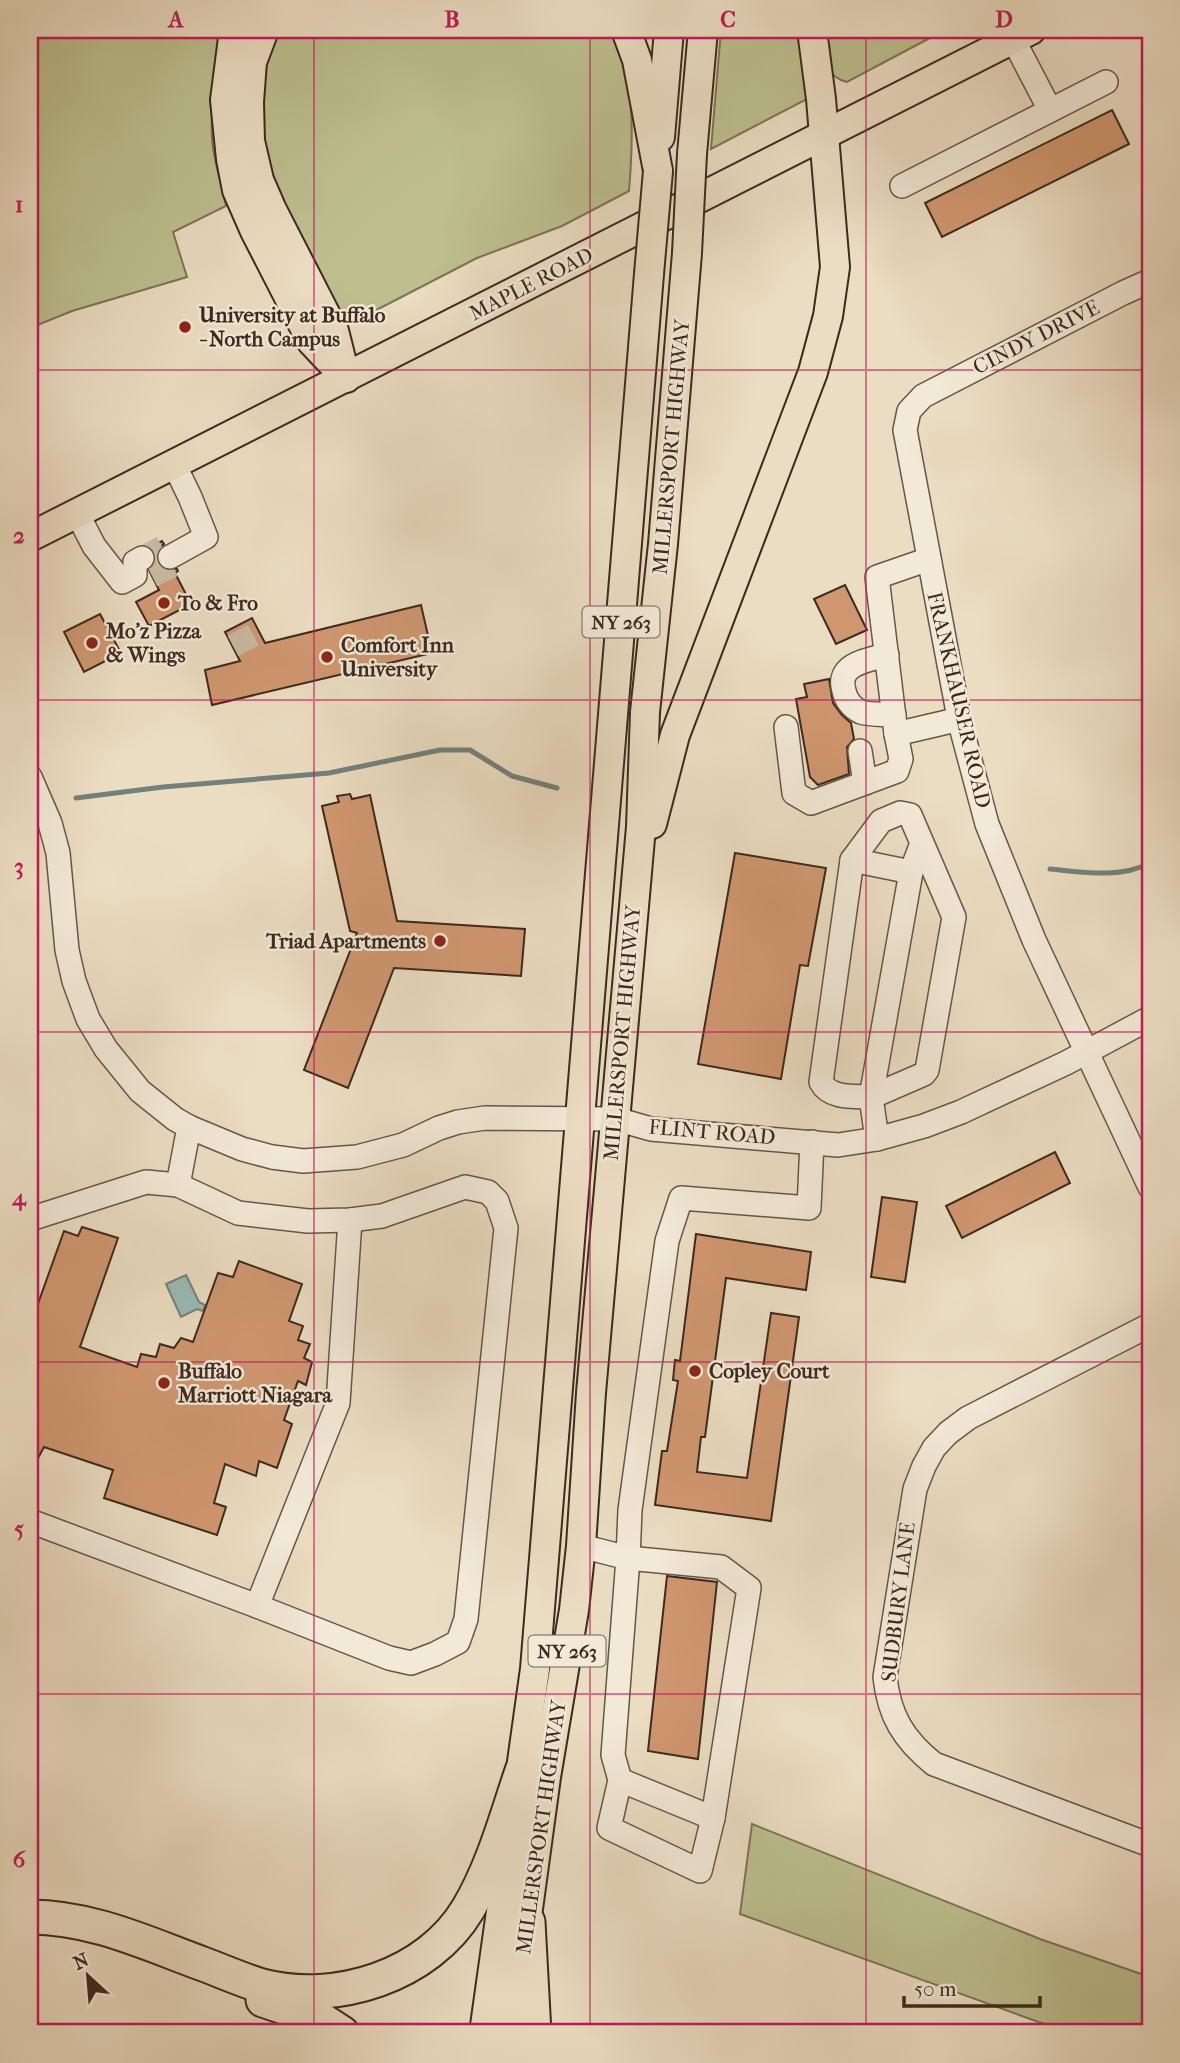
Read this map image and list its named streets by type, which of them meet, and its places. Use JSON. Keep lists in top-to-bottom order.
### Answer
{
  "streets": {
    "main road": ["MAPLE ROAD", "MILLERSPORT HIGHWAY", "NY 263"],
    "street": [
      "CINDY DRIVE",
      "FRANKHAUSER ROAD",
      "FLINT ROAD",
      "SUDBURY LANE"
    ]
  },
  "crossings": [
    ["CINDY DRIVE", "FRANKHAUSER ROAD"],
    ["MILLERSPORT HIGHWAY", "FLINT ROAD"],
    ["FRANKHAUSER ROAD", "FLINT ROAD"]
  ],
  "places": [
    "University at Buffalo - North Campus",
    "To & Fro",
    "Mo'z Pizza & Wings",
    "Comfort Inn University",
    "Triad Apartments",
    "Copley Court",
    "Buffalo Marriott Niagara"
  ],
  "scale_bar": "50 m",
  "north": "top left",
  "grid": {
    "columns": [
      "A",
      "B",
      "C",
      "D"
    ],
    "rows": [
      "1",
      "2",
      "3",
      "4",
      "5",
      "6"
    ]
  }
}
